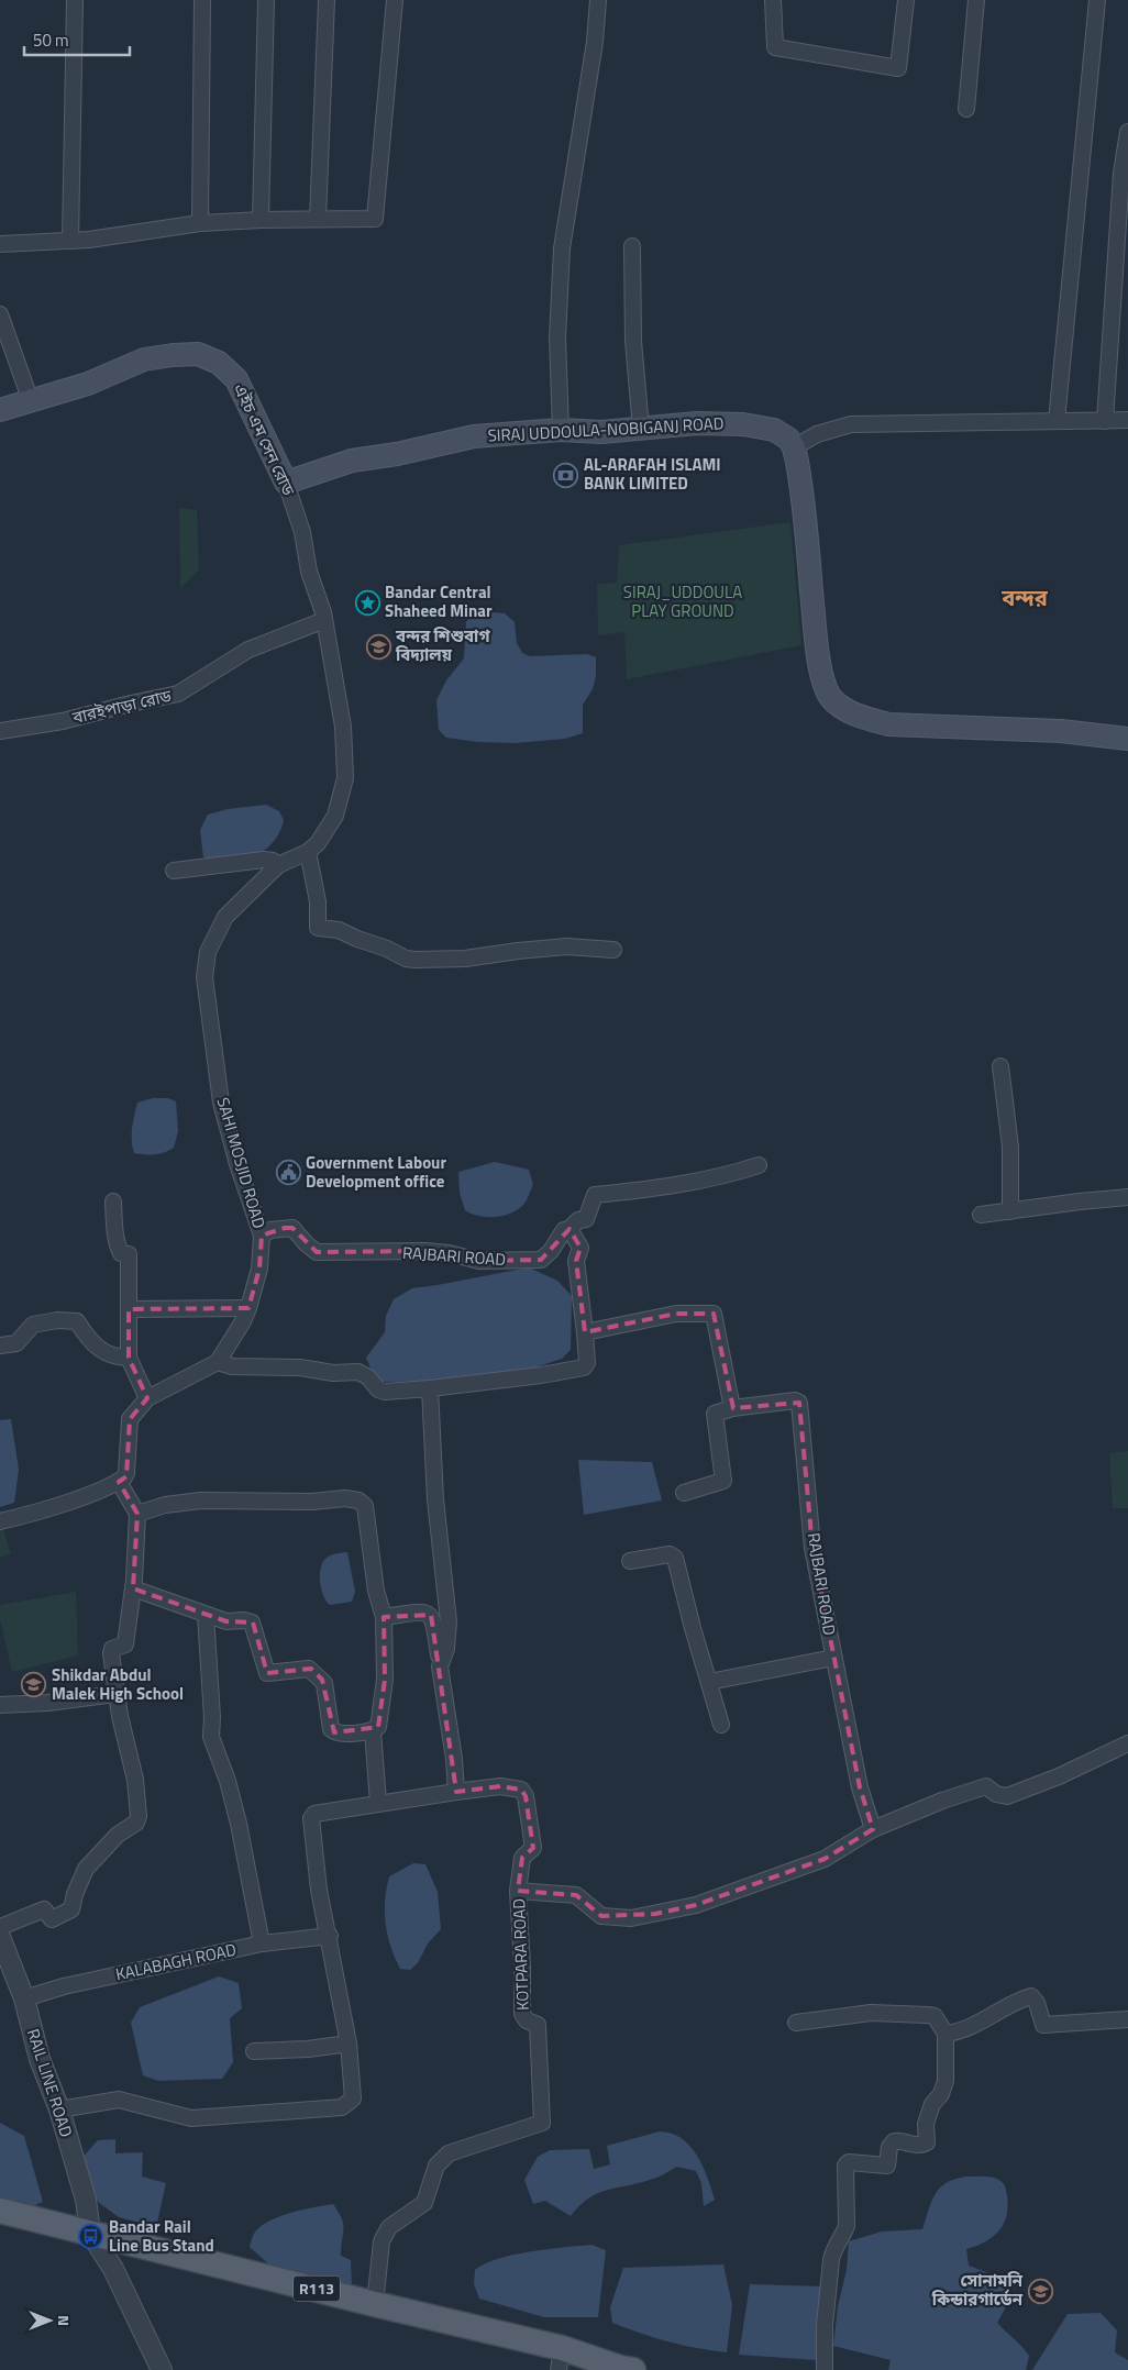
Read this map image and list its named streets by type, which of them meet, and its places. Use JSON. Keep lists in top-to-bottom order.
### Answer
{
  "streets": {
    "main road": ["SIRAJ UDDOULA-NOBIGANJ ROAD", "এইচ এম সেন রোড", "R113"],
    "street": [
      "বারইপাড়া রোড",
      "SAHI MOSJID ROAD",
      "RAJBARI ROAD",
      "KOTPARA ROAD",
      "KALABAGH ROAD",
      "RAIL LINE ROAD"
    ]
  },
  "crossings": [
    ["SIRAJ UDDOULA-NOBIGANJ ROAD", "এইচ এম সেন রোড"],
    ["এইচ এম সেন রোড", "বারইপাড়া রোড"],
    ["এইচ এম সেন রোড", "SAHI MOSJID ROAD"],
    ["SAHI MOSJID ROAD", "RAJBARI ROAD"],
    ["RAJBARI ROAD", "KOTPARA ROAD"],
    ["KOTPARA ROAD", "R113"],
    ["KALABAGH ROAD", "RAIL LINE ROAD"],
    ["RAIL LINE ROAD", "R113"]
  ],
  "districts": ["বন্দর"],
  "parks": ["SIRAJ_UDDOULA PLAY GROUND"],
  "places": {
    "bank": ["AL-ARAFAH ISLAMI BANK LIMITED"],
    "place": ["Bandar Central Shaheed Minar"],
    "school or university": ["বন্দর শিশুবাগ বিদ্যালয়", "Shikdar Abdul Malek High School", "সোনামনি কিন্ডারগার্ডেন"],
    "public building": ["Government Labour Development office"],
    "bus stop": ["Bandar Rail Line Bus Stand"]
  },
  "scale_bar": "50 m",
  "north": "right"
}
